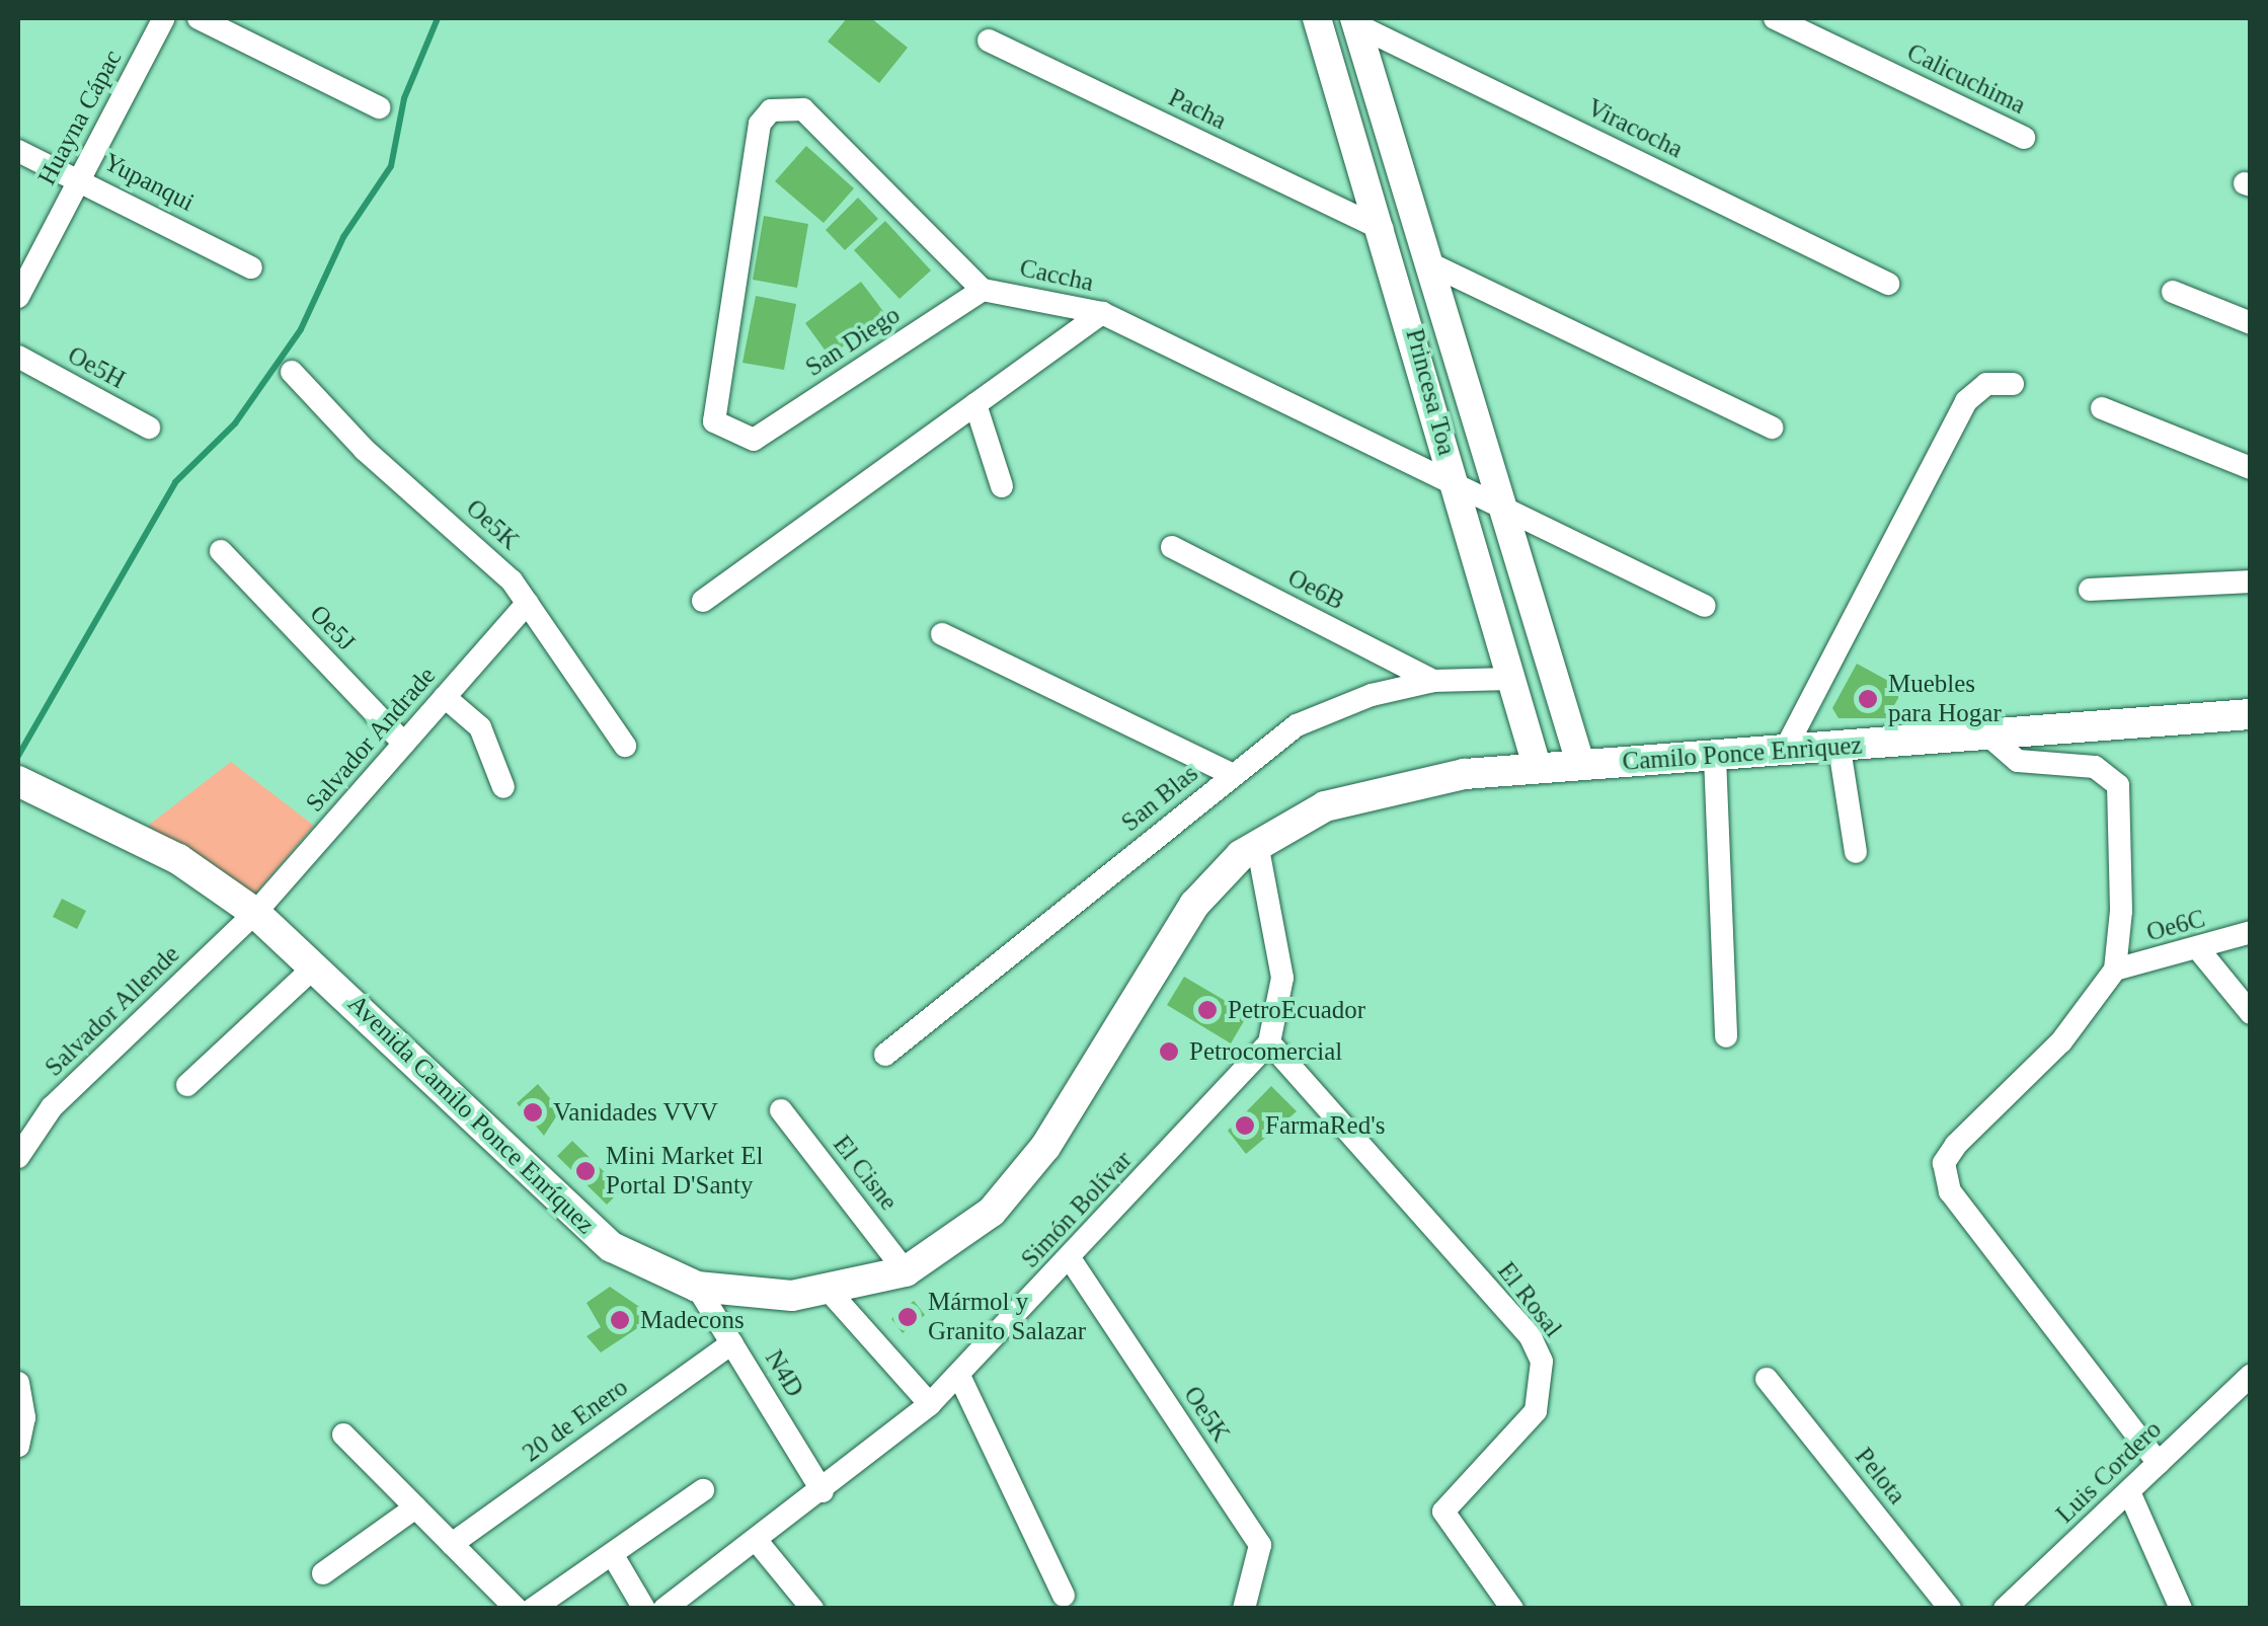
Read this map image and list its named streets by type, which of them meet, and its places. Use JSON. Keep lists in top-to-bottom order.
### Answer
{
  "streets": {
    "main road": ["Camilo Ponce Enrìquez", "Avenida Camilo Ponce Enríquez"],
    "street": [
      "Calicuchima",
      "Pacha",
      "Huayna Cápac",
      "Viracocha",
      "Yupanqui",
      "Caccha",
      "San Diego",
      "Oe5H",
      "Princesa Toa",
      "Oe5K",
      "Oe6B",
      "Oe5J",
      "Salvador Andrade",
      "San Blas",
      "Oe6C",
      "Salvador Allende",
      "El Cisne",
      "Simón Bolívar",
      "El Rosal",
      "N4D",
      "20 de Enero",
      "Luis Cordero",
      "Pelota"
    ]
  },
  "crossings": [
    ["Pacha", "Princesa Toa"],
    ["Huayna Cápac", "Yupanqui"],
    ["Viracocha", "Princesa Toa"],
    ["Caccha", "San Diego"],
    ["Caccha", "Princesa Toa"],
    ["Princesa Toa", "Camilo Ponce Enrìquez"],
    ["Princesa Toa", "San Blas"],
    ["Princesa Toa", "Avenida Camilo Ponce Enríquez"],
    ["Oe5K", "Salvador Andrade"],
    ["Oe5K", "Simón Bolívar"],
    ["Oe6B", "San Blas"],
    ["Oe5J", "Salvador Andrade"],
    ["Salvador Andrade", "Salvador Allende"],
    ["Salvador Andrade", "Avenida Camilo Ponce Enríquez"],
    ["Camilo Ponce Enrìquez", "Avenida Camilo Ponce Enríquez"],
    ["Salvador Allende", "Avenida Camilo Ponce Enríquez"],
    ["Avenida Camilo Ponce Enríquez", "El Cisne"],
    ["Avenida Camilo Ponce Enríquez", "N4D"],
    ["Simón Bolívar", "El Rosal"],
    ["Simón Bolívar", "N4D"],
    ["N4D", "20 de Enero"]
  ],
  "places": [
    "Muebles para Hogar",
    "PetroEcuador",
    "Petrocomercial",
    "Vanidades VVV",
    "FarmaRed's",
    "Mini Market El Portal D'Santy",
    "Mármol y Granito Salazar",
    "Madecons"
  ]
}
